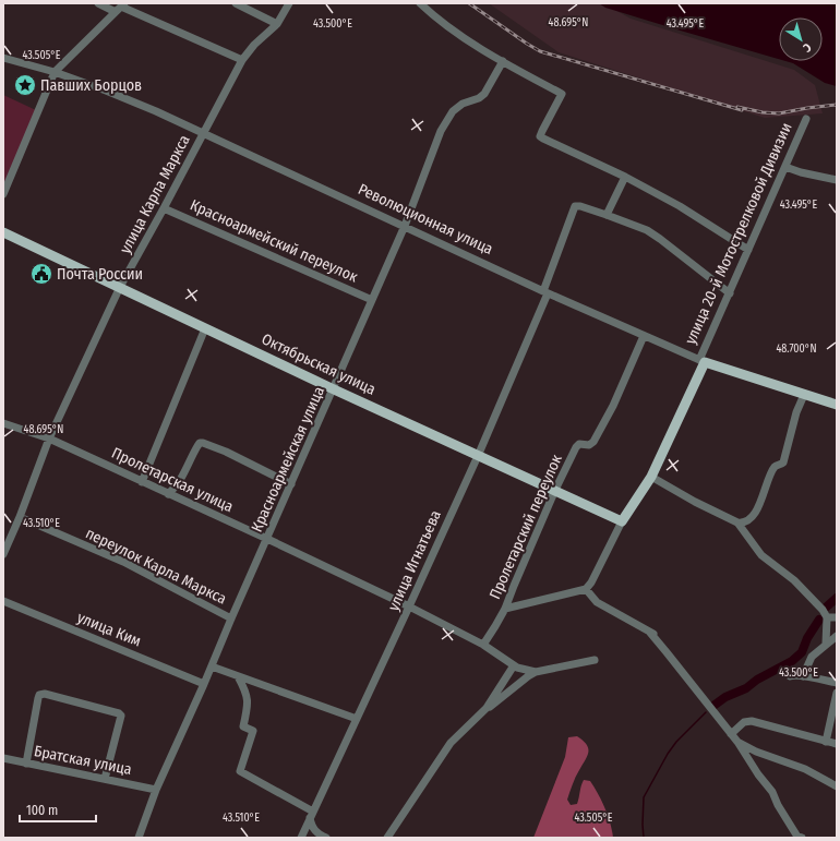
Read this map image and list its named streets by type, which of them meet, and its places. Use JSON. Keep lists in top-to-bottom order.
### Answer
{
  "streets": {
    "main road": ["Революционная улица", "улица 20-й Мотострелковой Дивизии", "Октябрьская улица"],
    "street": [
      "улица Карла Маркса",
      "Красноармейский переулок",
      "Красноармейская улица",
      "Пролетарская улица",
      "Пролетарский переулок",
      "улица Игнатьева",
      "переулок Карла Маркса",
      "улица Ким",
      "Братская улица"
    ]
  },
  "crossings": [
    ["улица Карла Маркса", "Революционная улица"],
    ["улица Карла Маркса", "Красноармейский переулок"],
    ["улица Карла Маркса", "Октябрьская улица"],
    ["улица Карла Маркса", "Пролетарская улица"],
    ["улица Карла Маркса", "переулок Карла Маркса"],
    ["Революционная улица", "улица 20-й Мотострелковой Дивизии"],
    ["Революционная улица", "Красноармейская улица"],
    ["Революционная улица", "Пролетарский переулок"],
    ["Революционная улица", "улица Игнатьева"],
    ["улица 20-й Мотострелковой Дивизии", "Октябрьская улица"],
    ["Красноармейский переулок", "Красноармейская улица"],
    ["Октябрьская улица", "Красноармейская улица"],
    ["Октябрьская улица", "Пролетарский переулок"],
    ["Октябрьская улица", "улица Игнатьева"],
    ["Красноармейская улица", "Пролетарская улица"],
    ["Красноармейская улица", "переулок Карла Маркса"],
    ["Красноармейская улица", "улица Ким"],
    ["Красноармейская улица", "Братская улица"],
    ["Пролетарская улица", "Пролетарский переулок"],
    ["Пролетарская улица", "улица Игнатьева"]
  ],
  "places": {
    "place": ["Павших Борцов"],
    "public building": ["Почта России"]
  },
  "scale_bar": "100 m",
  "north": "bottom right",
  "coordinates": [
    "48.695°N",
    "43.500°E",
    "43.495°E",
    "43.505°E",
    "48.700°N",
    "43.510°E"
  ]
}
